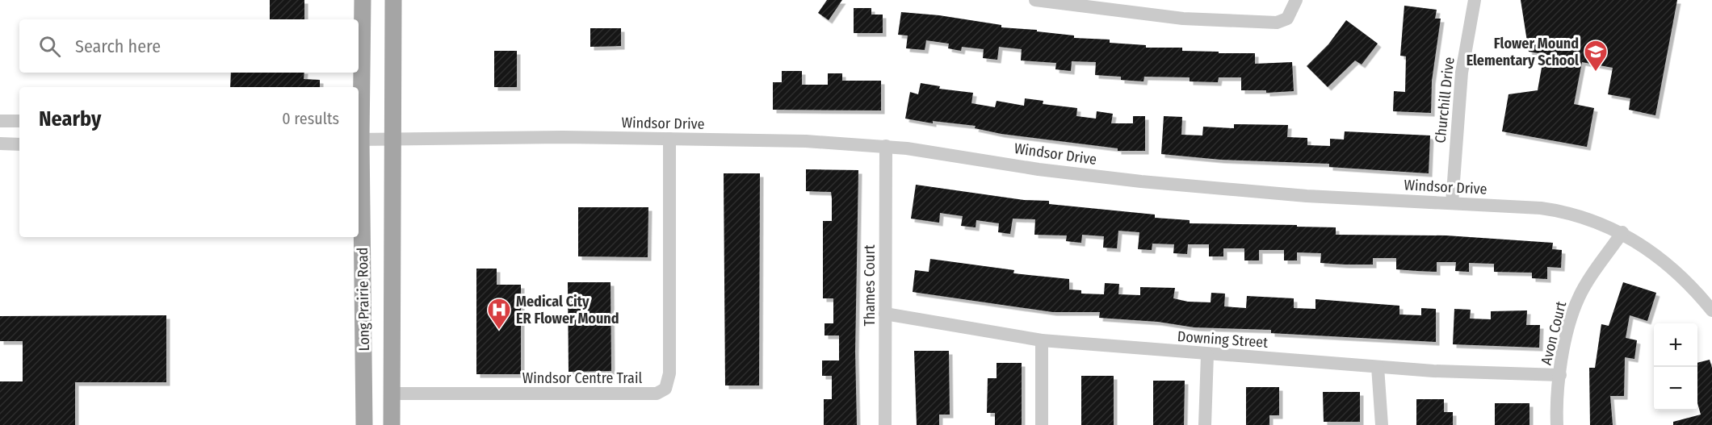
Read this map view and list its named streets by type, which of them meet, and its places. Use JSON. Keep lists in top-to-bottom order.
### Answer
{
  "streets": {
    "main road": ["Long Prairie Road"],
    "street": [
      "Churchill Drive",
      "Windsor Drive",
      "Thames Court",
      "Avon Court",
      "Downing Street",
      "Windsor Centre Trail"
    ]
  },
  "crossings": [
    ["Churchill Drive", "Windsor Drive"],
    ["Windsor Drive", "Thames Court"],
    ["Windsor Drive", "Long Prairie Road"],
    ["Windsor Drive", "Avon Court"],
    ["Windsor Drive", "Windsor Centre Trail"],
    ["Thames Court", "Downing Street"],
    ["Long Prairie Road", "Windsor Centre Trail"],
    ["Avon Court", "Downing Street"]
  ],
  "places": {
    "school or university": ["Flower Mound Elementary School"],
    "hospital": ["Medical City ER Flower Mound"]
  },
  "page": {
    "search": "Search here",
    "heading": ["Nearby", "0 results"],
    "map_buttons": ["+", "−"]
  }
}
